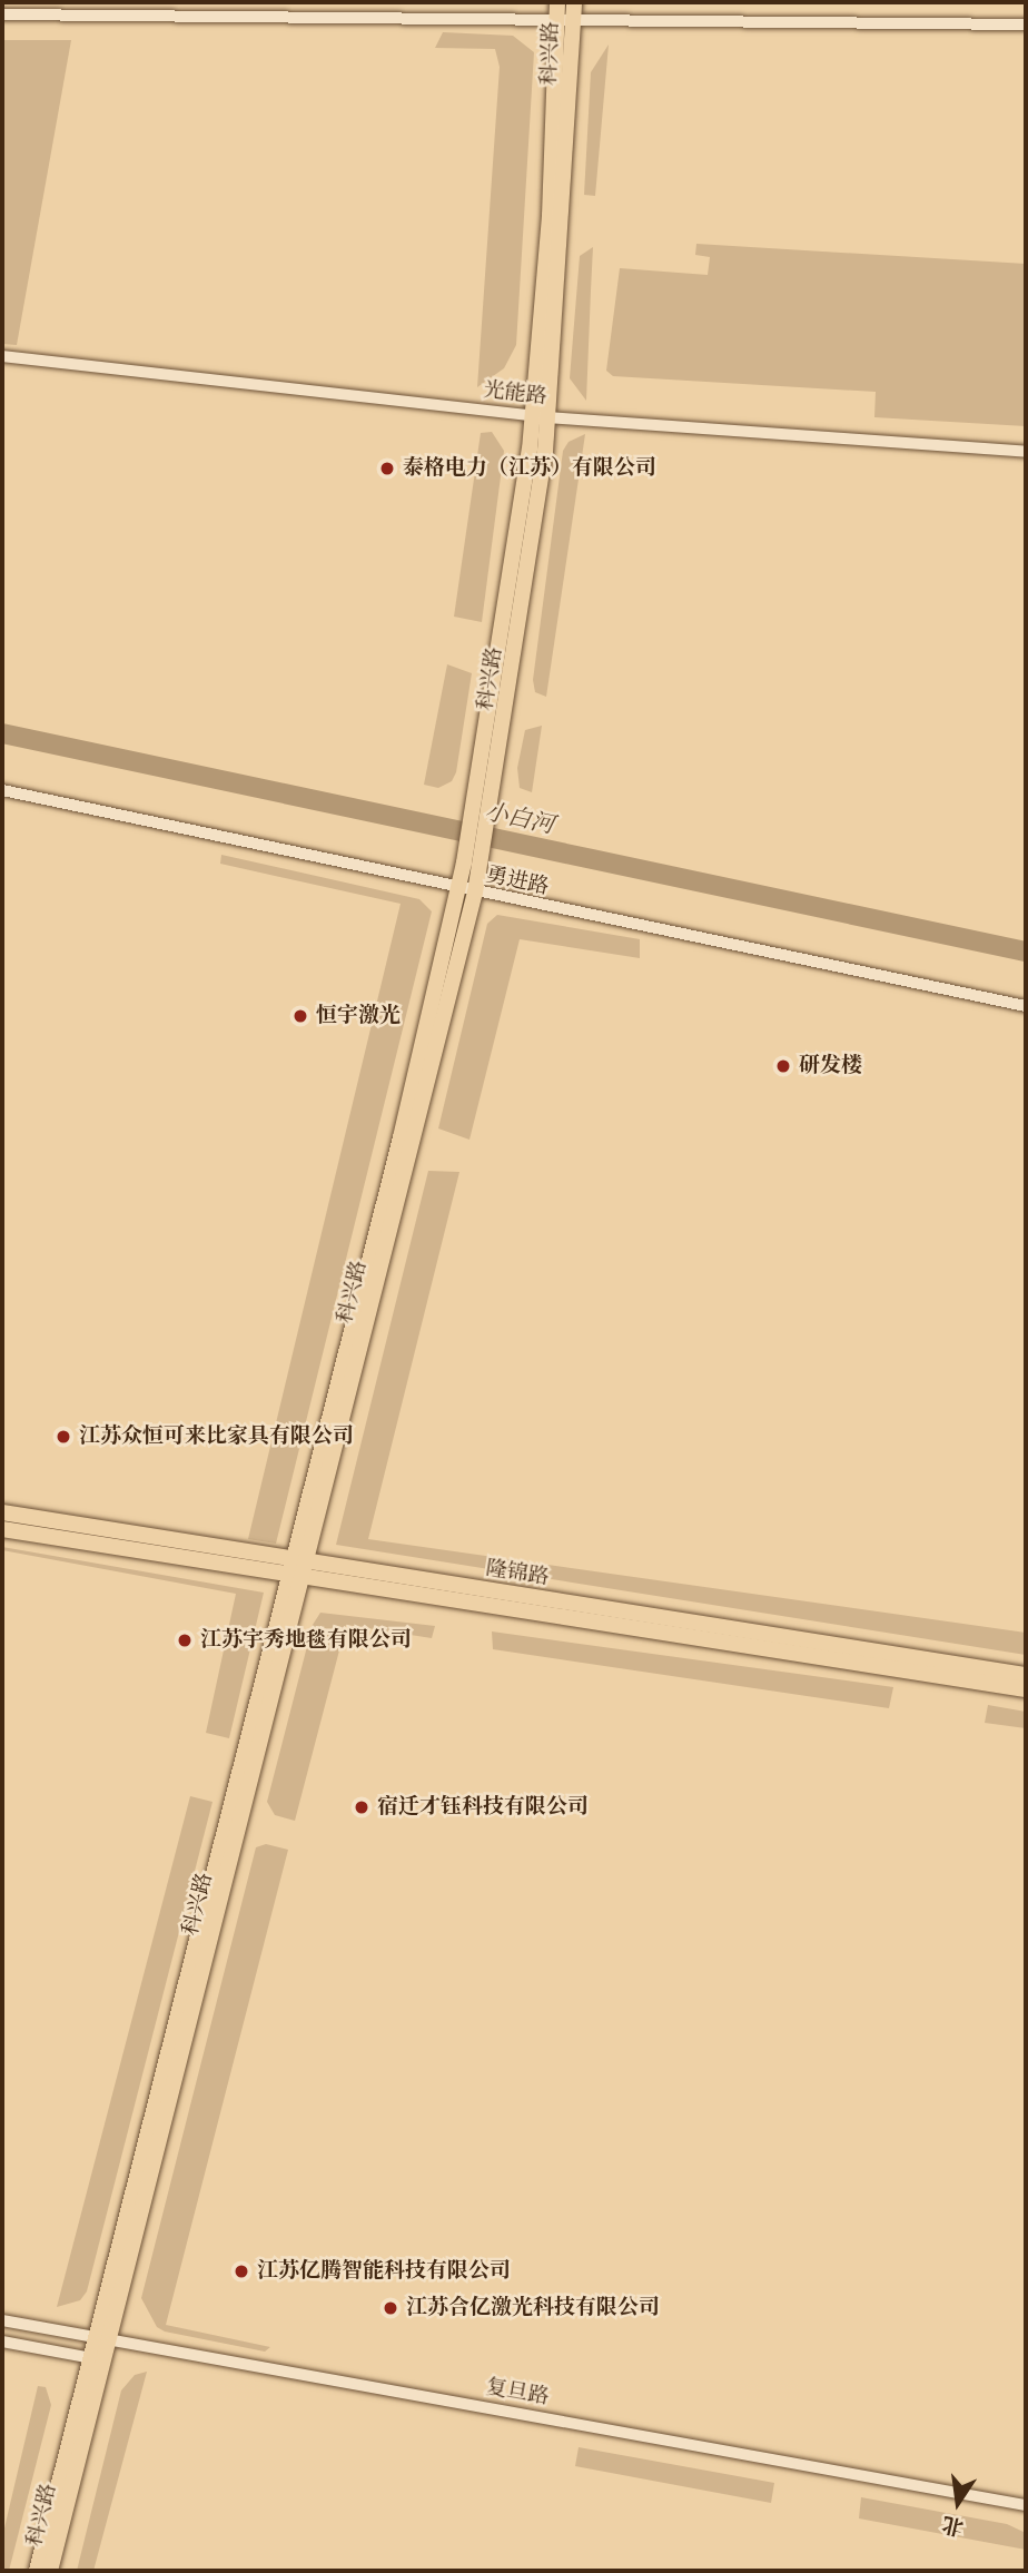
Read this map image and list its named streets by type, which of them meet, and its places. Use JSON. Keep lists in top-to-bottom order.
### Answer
{
  "streets": {
    "main road": ["科兴路", "隆锦路"],
    "street": ["光能路", "勇进路", "复旦路"]
  },
  "crossings": [
    ["科兴路", "光能路"],
    ["科兴路", "勇进路"],
    ["科兴路", "隆锦路"],
    ["科兴路", "复旦路"]
  ],
  "water": ["小白河"],
  "places": [
    "泰格电力（江苏）有限公司",
    "恒宇激光",
    "研发楼",
    "江苏众恒可来比家具有限公司",
    "江苏宇秀地毯有限公司",
    "宿迁才钰科技有限公司",
    "江苏亿腾智能科技有限公司",
    "江苏合亿激光科技有限公司"
  ],
  "north": "bottom"
}
